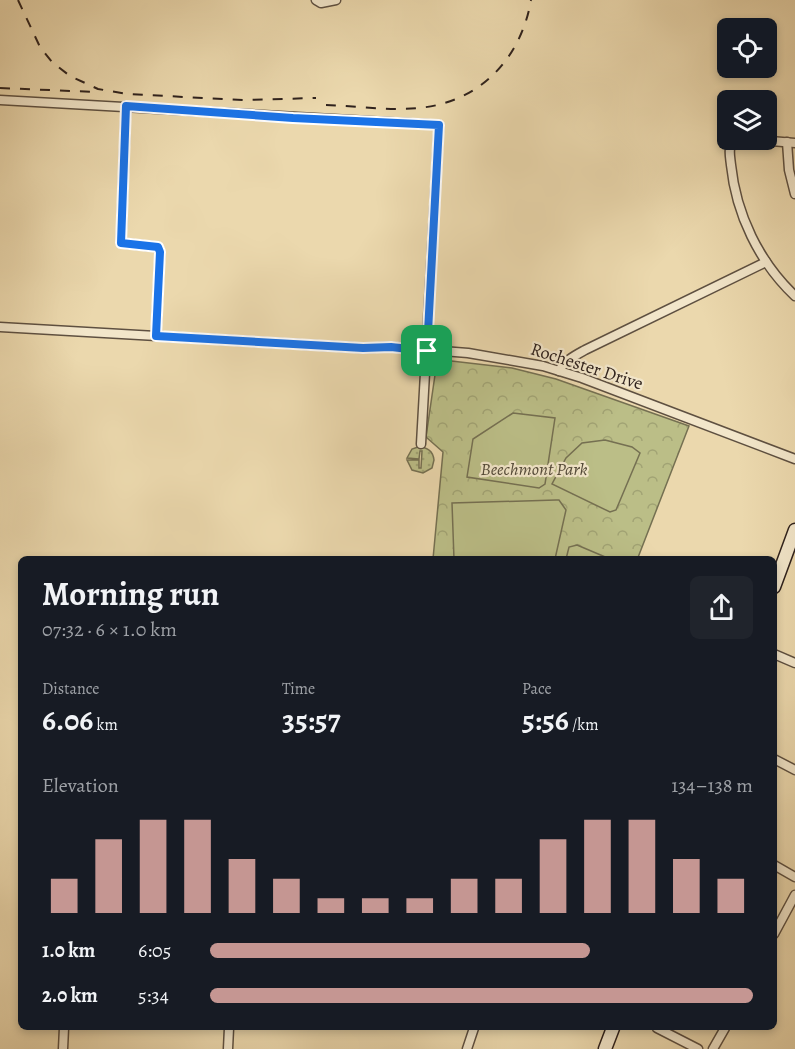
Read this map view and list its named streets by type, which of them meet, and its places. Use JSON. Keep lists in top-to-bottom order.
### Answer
{
  "streets": {
    "street": ["Rochester Drive"]
  },
  "parks": ["Beechmont Park"],
  "page": {
    "heading": ["Morning run", "07:32 · 6 × 1.0 km"],
    "stats": [
      ["Distance", "6.06 km"],
      ["Time", "35:57"],
      ["Pace", "5:56 /km"]
    ],
    "chart": ["Elevation", "134–138 m"],
    "list": [
      {
        "name": "1.0 km",
        "note": "6:05"
      },
      {
        "name": "2.0 km",
        "note": "5:34"
      }
    ]
  }
}
